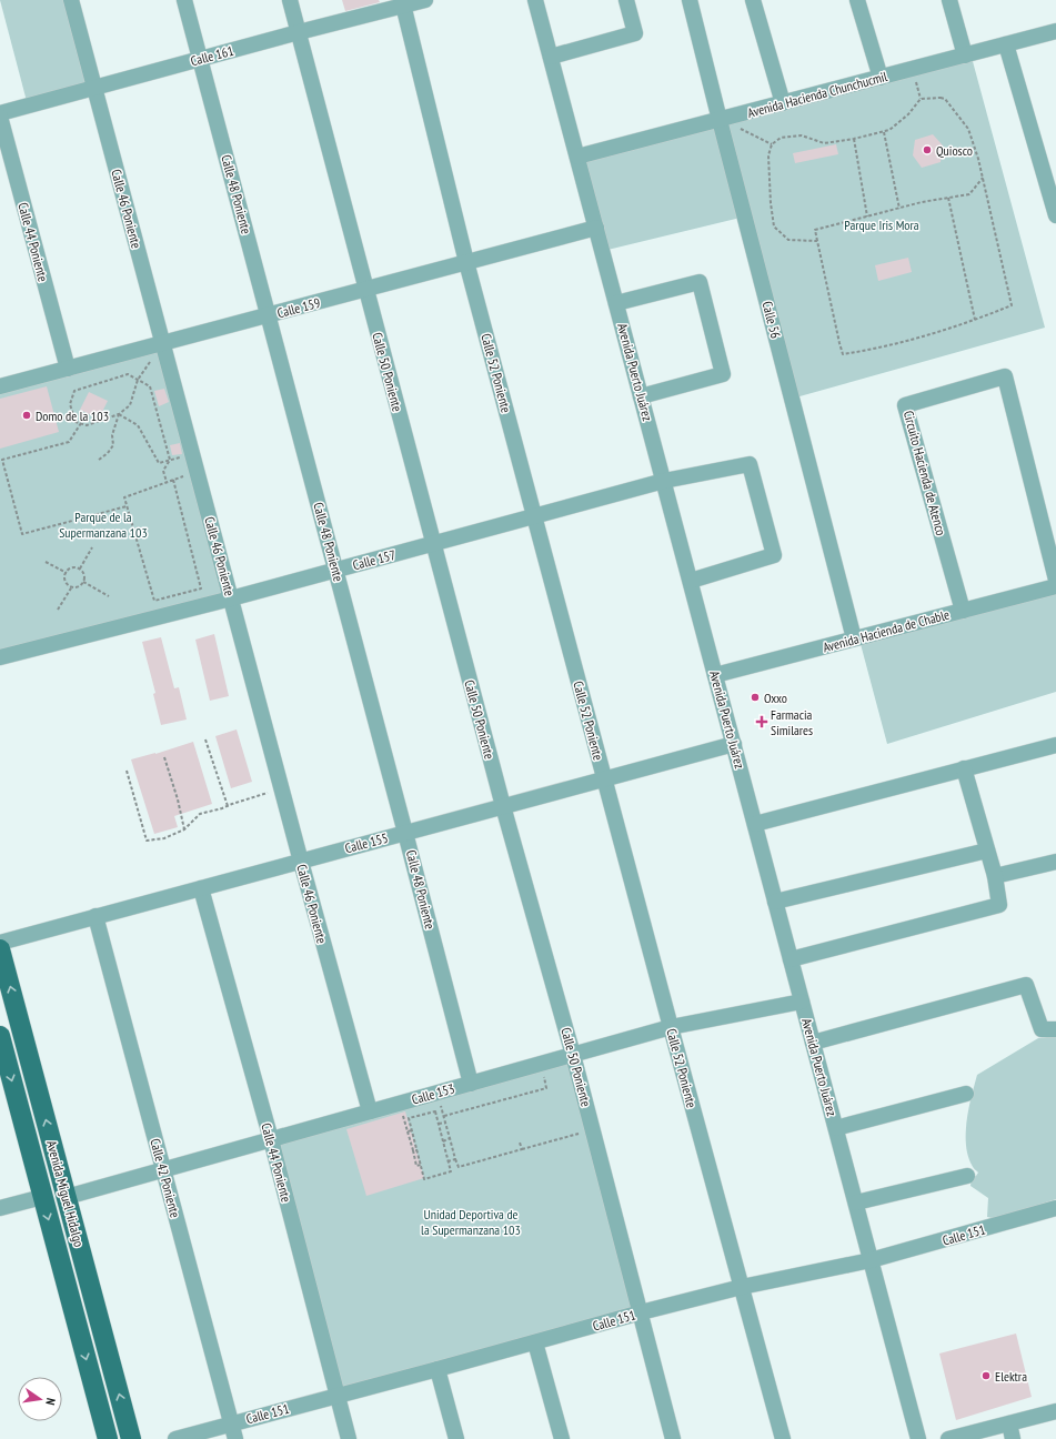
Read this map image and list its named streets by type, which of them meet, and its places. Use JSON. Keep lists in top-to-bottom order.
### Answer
{
  "streets": {
    "main road": ["Avenida Miguel Hidalgo"],
    "street": [
      "Calle 161",
      "Avenida Hacienda Chunchucmil",
      "Calle 48 Poniente",
      "Calle 46 Poniente",
      "Calle 44 Poniente",
      "Calle 159",
      "Calle 56",
      "Calle 50 Poniente",
      "Avenida Puerto Juárez",
      "Calle 52 Poniente",
      "Circuito Hacienda de Atenco",
      "Calle 157",
      "Avenida Hacienda de Chable",
      "Calle 155",
      "Calle 153",
      "Calle 42 Poniente",
      "Calle 151"
    ]
  },
  "crossings": [
    ["Calle 161", "Calle 48 Poniente"],
    ["Calle 161", "Calle 46 Poniente"],
    ["Calle 161", "Calle 44 Poniente"],
    ["Calle 161", "Calle 50 Poniente"],
    ["Calle 161", "Calle 52 Poniente"],
    ["Avenida Hacienda Chunchucmil", "Calle 56"],
    ["Avenida Hacienda Chunchucmil", "Avenida Puerto Juárez"],
    ["Calle 48 Poniente", "Calle 159"],
    ["Calle 48 Poniente", "Calle 157"],
    ["Calle 48 Poniente", "Calle 155"],
    ["Calle 48 Poniente", "Calle 153"],
    ["Calle 46 Poniente", "Calle 159"],
    ["Calle 46 Poniente", "Calle 157"],
    ["Calle 46 Poniente", "Calle 155"],
    ["Calle 46 Poniente", "Calle 153"],
    ["Calle 44 Poniente", "Calle 159"],
    ["Calle 44 Poniente", "Calle 155"],
    ["Calle 44 Poniente", "Calle 153"],
    ["Calle 44 Poniente", "Calle 151"],
    ["Calle 159", "Calle 50 Poniente"],
    ["Calle 159", "Avenida Puerto Juárez"],
    ["Calle 159", "Calle 52 Poniente"],
    ["Calle 56", "Avenida Hacienda de Chable"],
    ["Calle 50 Poniente", "Calle 157"],
    ["Calle 50 Poniente", "Calle 155"],
    ["Calle 50 Poniente", "Calle 153"],
    ["Calle 50 Poniente", "Calle 151"],
    ["Avenida Puerto Juárez", "Calle 157"],
    ["Avenida Puerto Juárez", "Avenida Hacienda de Chable"],
    ["Avenida Puerto Juárez", "Calle 155"],
    ["Avenida Puerto Juárez", "Calle 153"],
    ["Avenida Puerto Juárez", "Calle 151"],
    ["Calle 52 Poniente", "Calle 157"],
    ["Calle 52 Poniente", "Calle 155"],
    ["Calle 52 Poniente", "Calle 153"],
    ["Calle 52 Poniente", "Calle 151"],
    ["Circuito Hacienda de Atenco", "Avenida Hacienda de Chable"],
    ["Calle 155", "Calle 42 Poniente"],
    ["Calle 153", "Calle 42 Poniente"],
    ["Calle 153", "Avenida Miguel Hidalgo"],
    ["Calle 42 Poniente", "Calle 151"]
  ],
  "parks": ["Parque Iris Mora", "Parque de la Supermanzana 103", "Unidad Deportiva de la Supermanzana 103"],
  "places": {
    "other": [
      "Quiosco",
      "Domo de la 103",
      "Oxxo",
      "Elektra"
    ],
    "health": ["Farmacia Similares"]
  },
  "north": "right"
}
